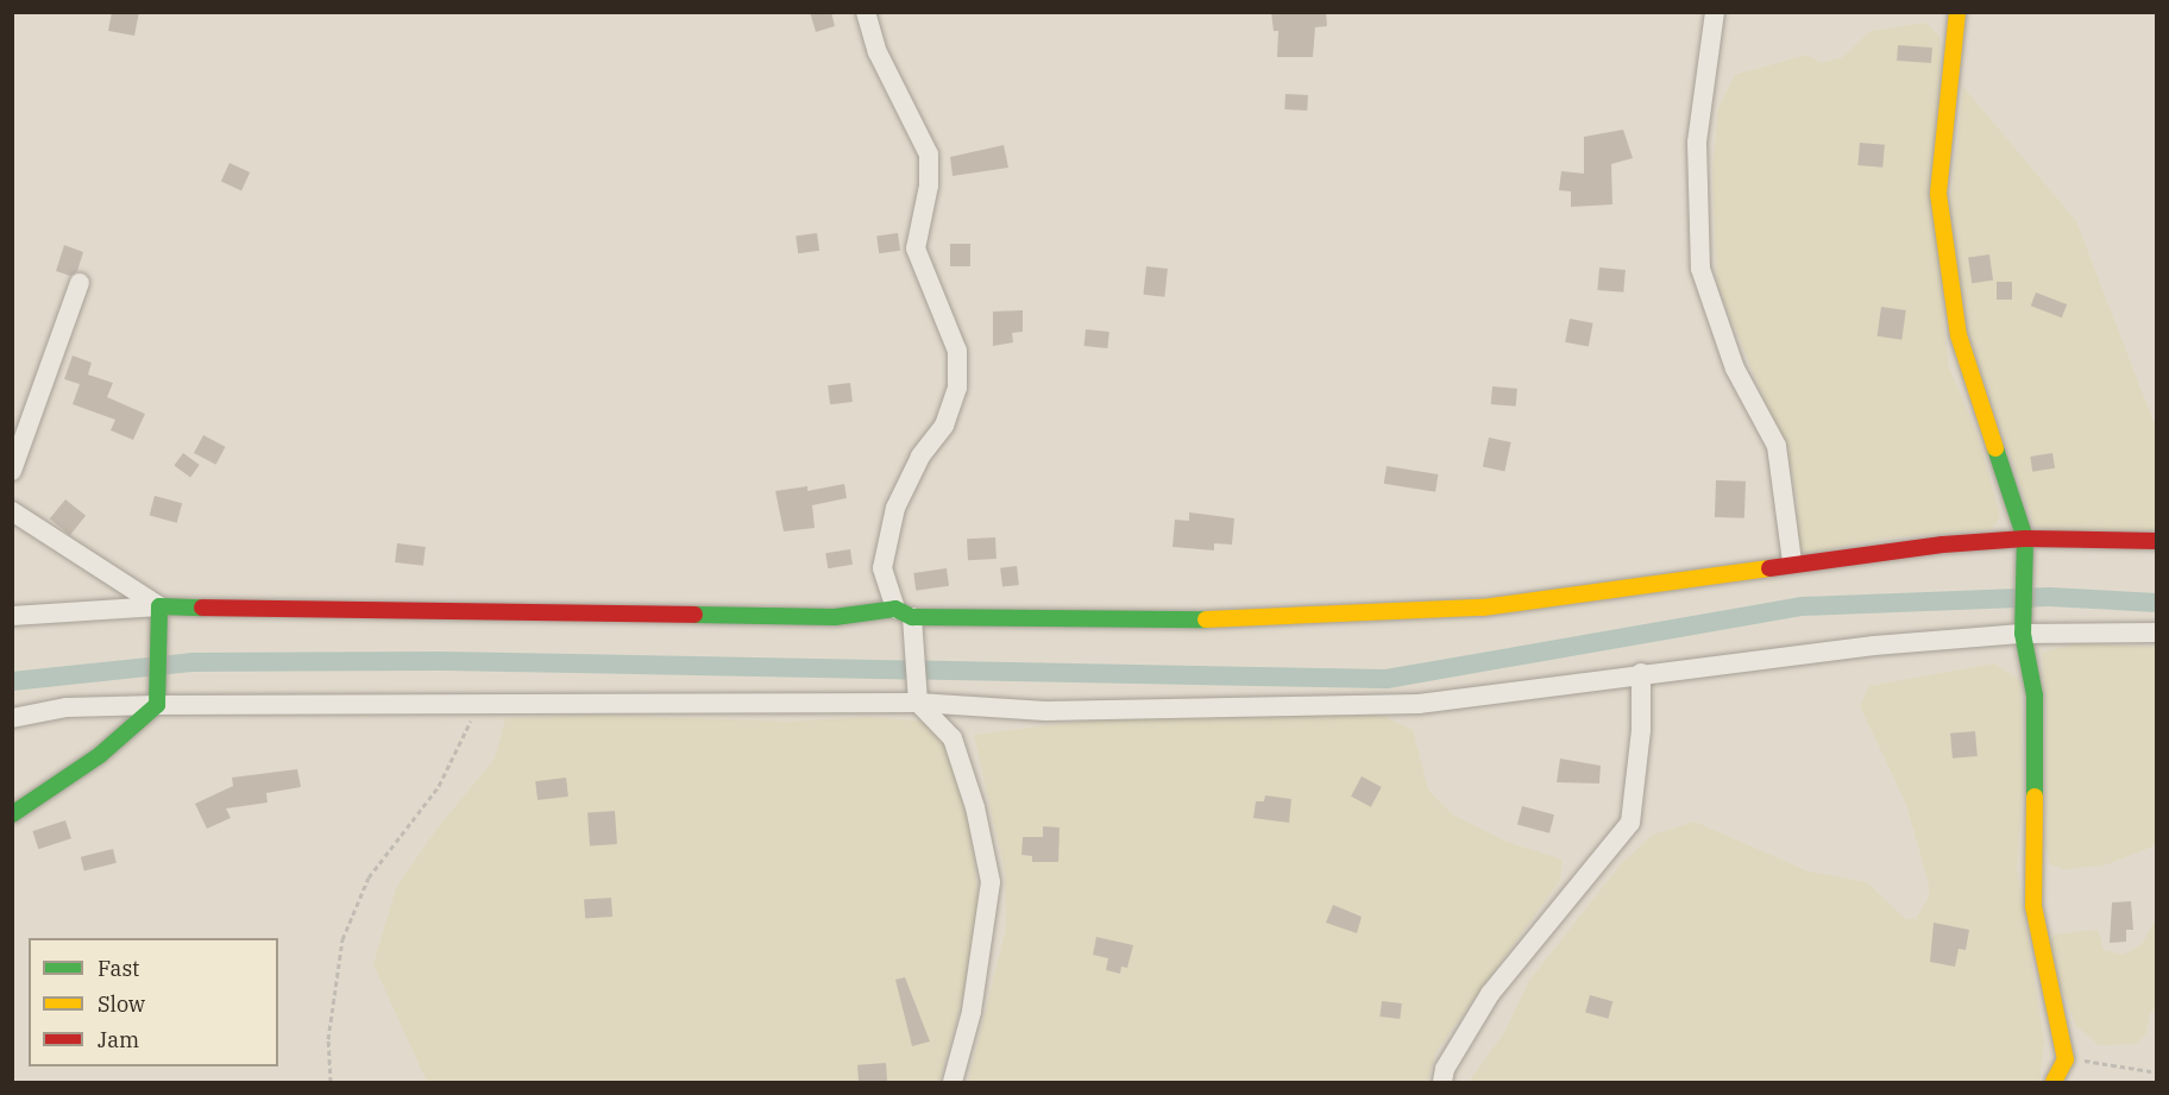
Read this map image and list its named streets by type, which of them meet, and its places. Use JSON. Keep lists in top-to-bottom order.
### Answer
{
  "legend": ["Fast", "Slow", "Jam"]
}
